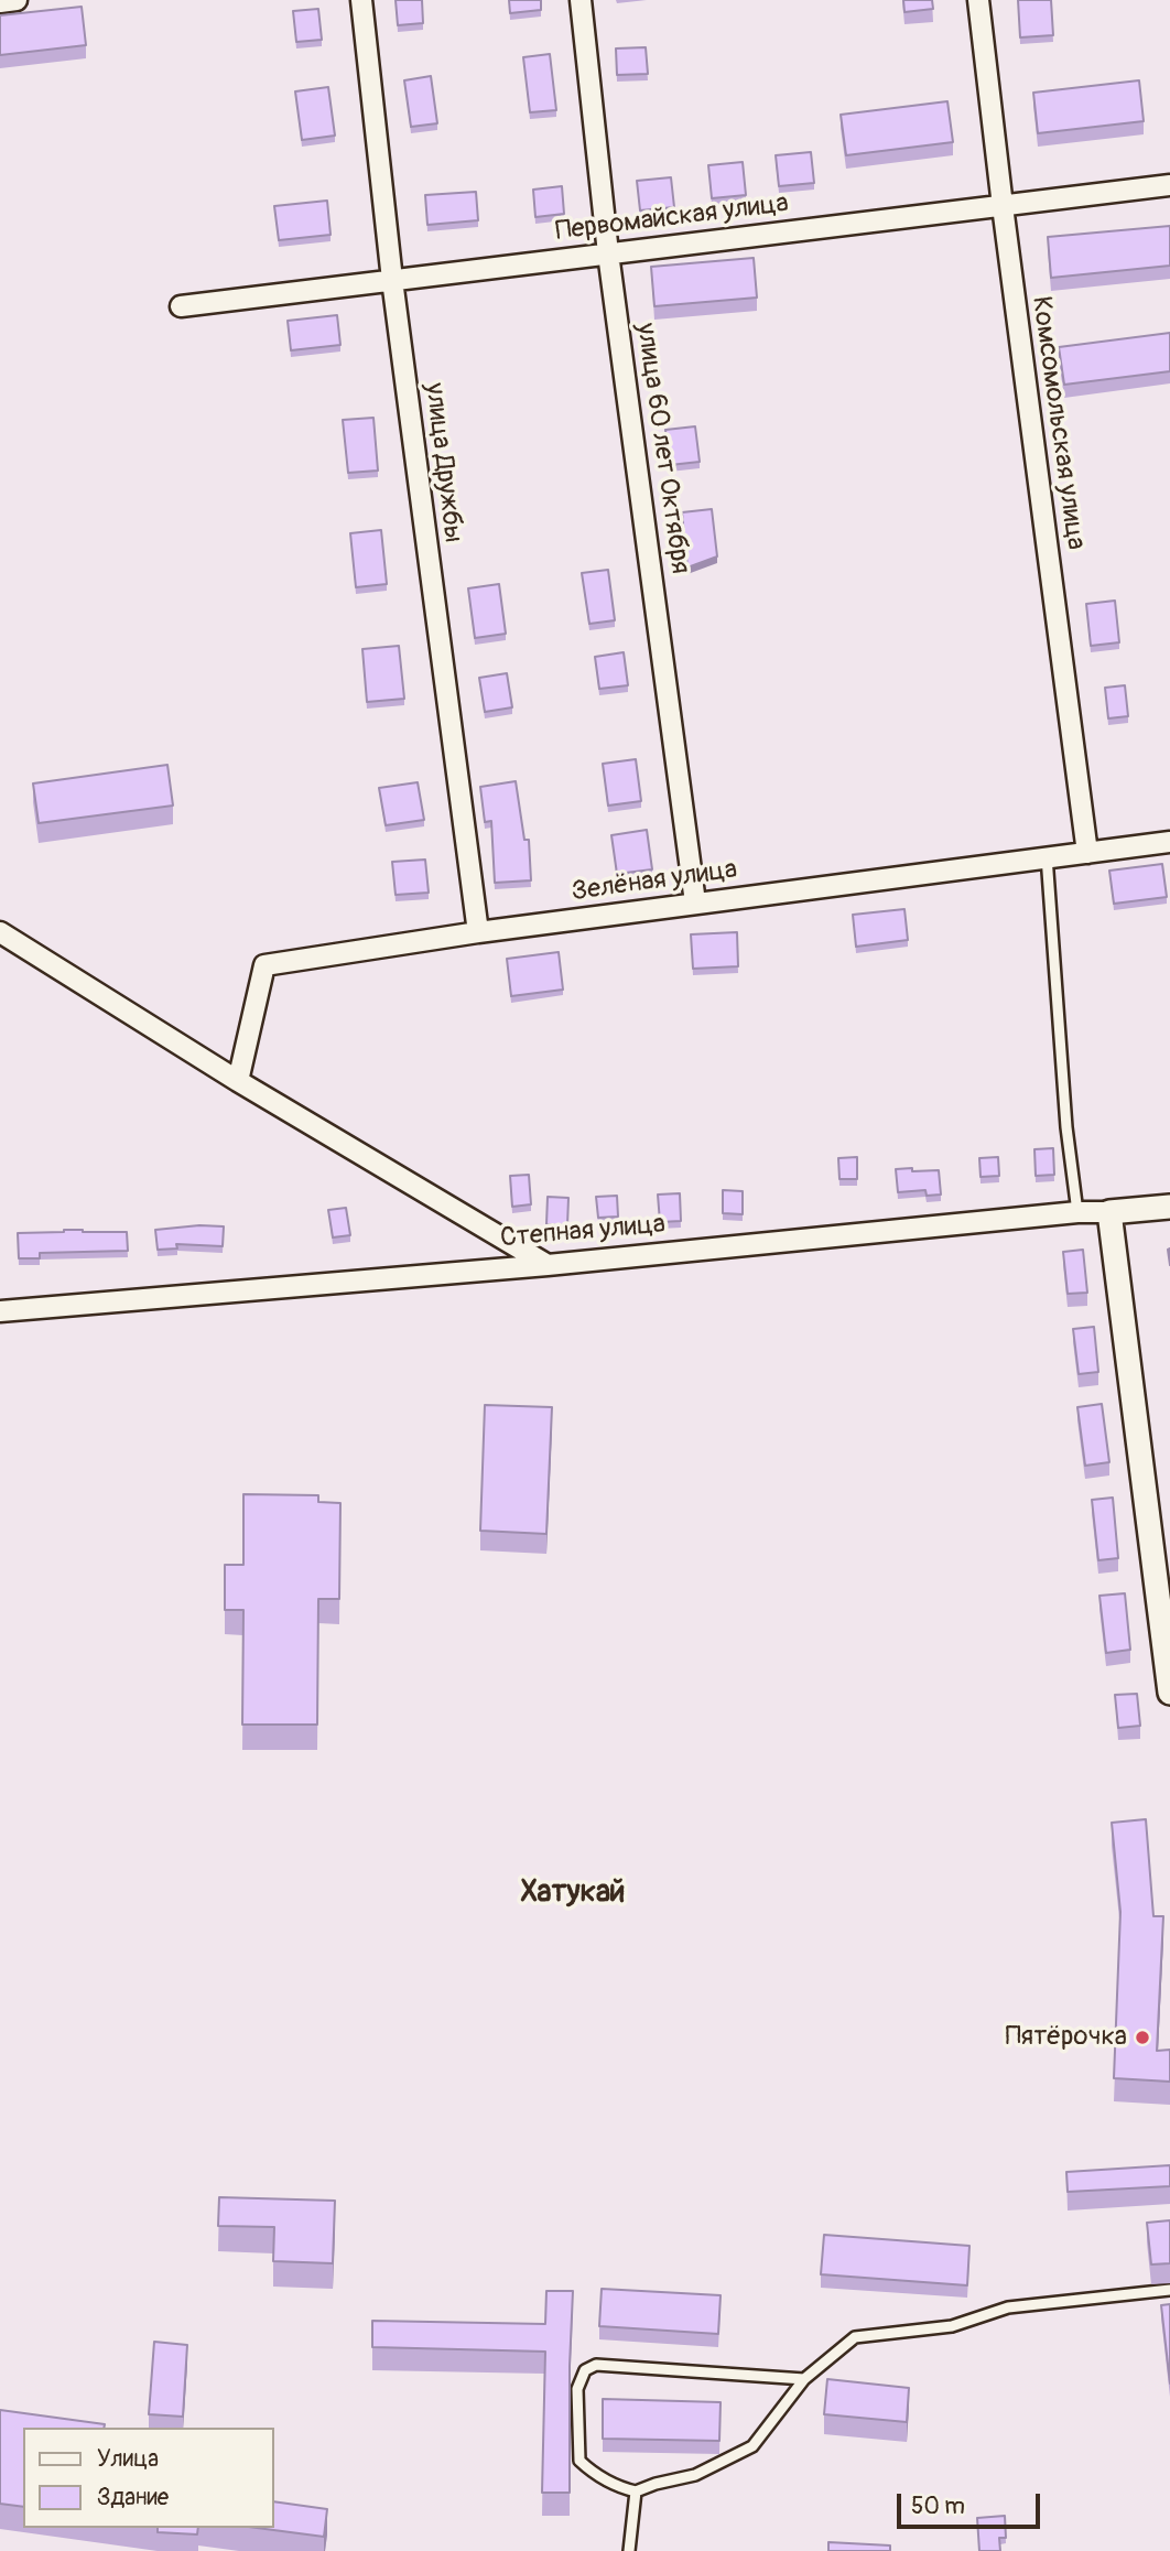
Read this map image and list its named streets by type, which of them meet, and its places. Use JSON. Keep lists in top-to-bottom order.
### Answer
{
  "streets": {
    "street": [
      "Первомайская улица",
      "Комсомольская улица",
      "улица 60 лет Октября",
      "улица Дружбы",
      "Зелёная улица",
      "Степная улица"
    ]
  },
  "crossings": [
    ["Первомайская улица", "Комсомольская улица"],
    ["Первомайская улица", "улица 60 лет Октября"],
    ["Первомайская улица", "улица Дружбы"],
    ["Комсомольская улица", "Зелёная улица"],
    ["улица 60 лет Октября", "Зелёная улица"],
    ["улица Дружбы", "Зелёная улица"]
  ],
  "districts": ["Хатукай"],
  "places": ["Пятёрочка"],
  "legend": ["Улица", "Здание"],
  "scale_bar": "50 m"
}
